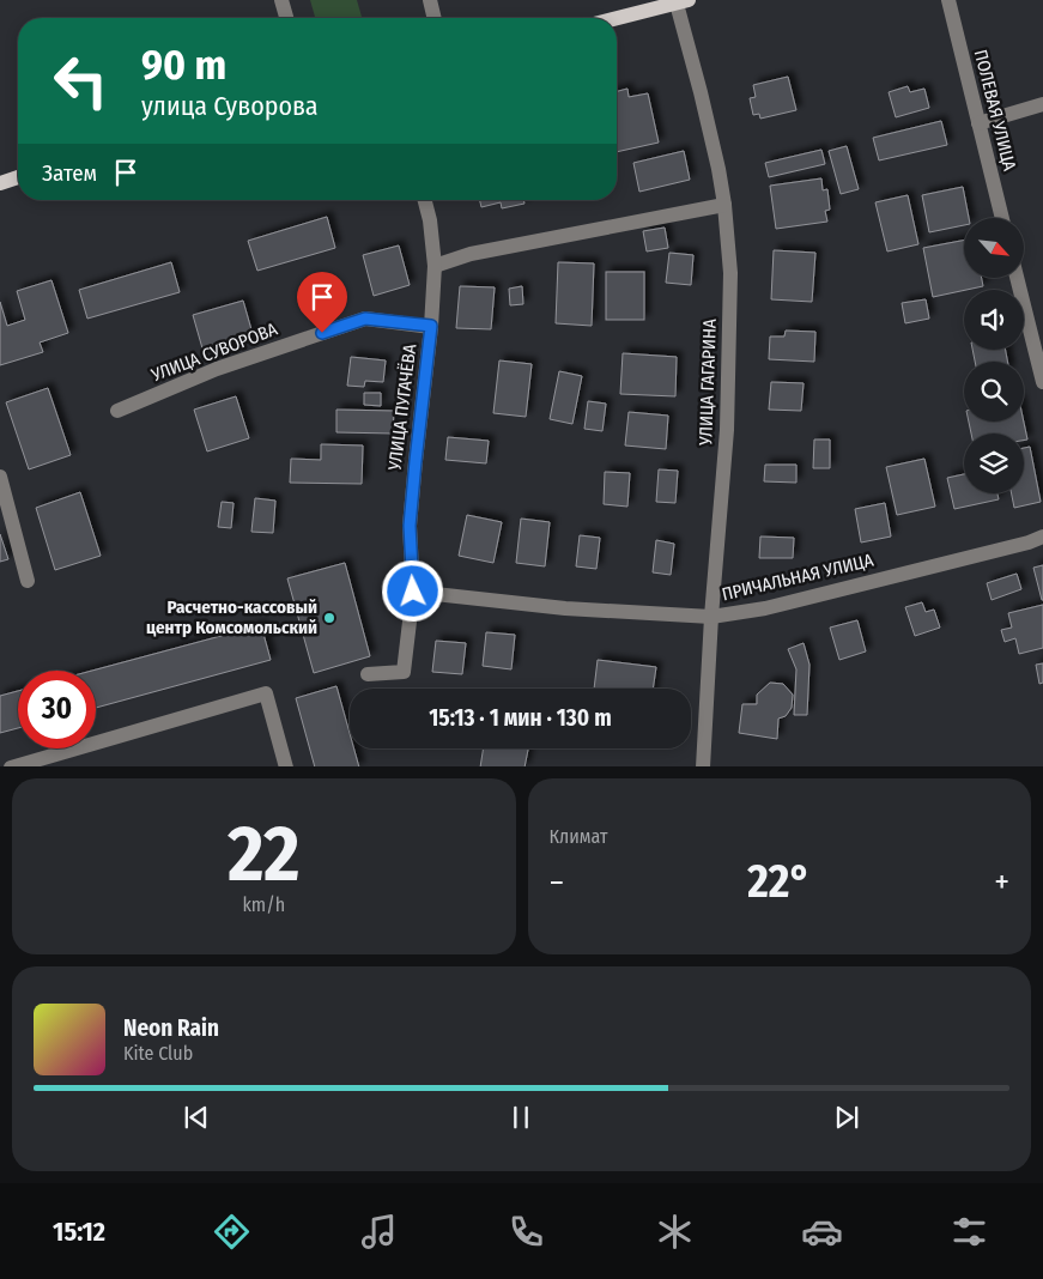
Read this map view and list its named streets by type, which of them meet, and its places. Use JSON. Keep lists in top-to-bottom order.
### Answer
{
  "streets": {
    "street": [
      "ПОЛЕВАЯ УЛИЦА",
      "УЛИЦА СУВОРОВА",
      "УЛИЦА ГАГАРИНА",
      "УЛИЦА ПУГАЧЁВА",
      "ПРИЧАЛЬНАЯ УЛИЦА"
    ]
  },
  "crossings": [
    ["УЛИЦА СУВОРОВА", "УЛИЦА ПУГАЧЁВА"],
    ["УЛИЦА ГАГАРИНА", "ПРИЧАЛЬНАЯ УЛИЦА"],
    ["УЛИЦА ПУГАЧЁВА", "ПРИЧАЛЬНАЯ УЛИЦА"]
  ],
  "places": ["Расчетно-кассовый центр Комсомольский"],
  "north": "bottom right",
  "page": {
    "turn": ["90 m", "улица Суворова"],
    "then": "Затем",
    "limit": "30",
    "trip": "15:13 · 1 мин · 130 m",
    "tile": [
      ["22", "km/h"],
      "Климат"
    ],
    "heat": ["−", "22°", "+"],
    "song": ["Neon Rain", "Kite Club"],
    "tabs": "15:12"
  }
}
